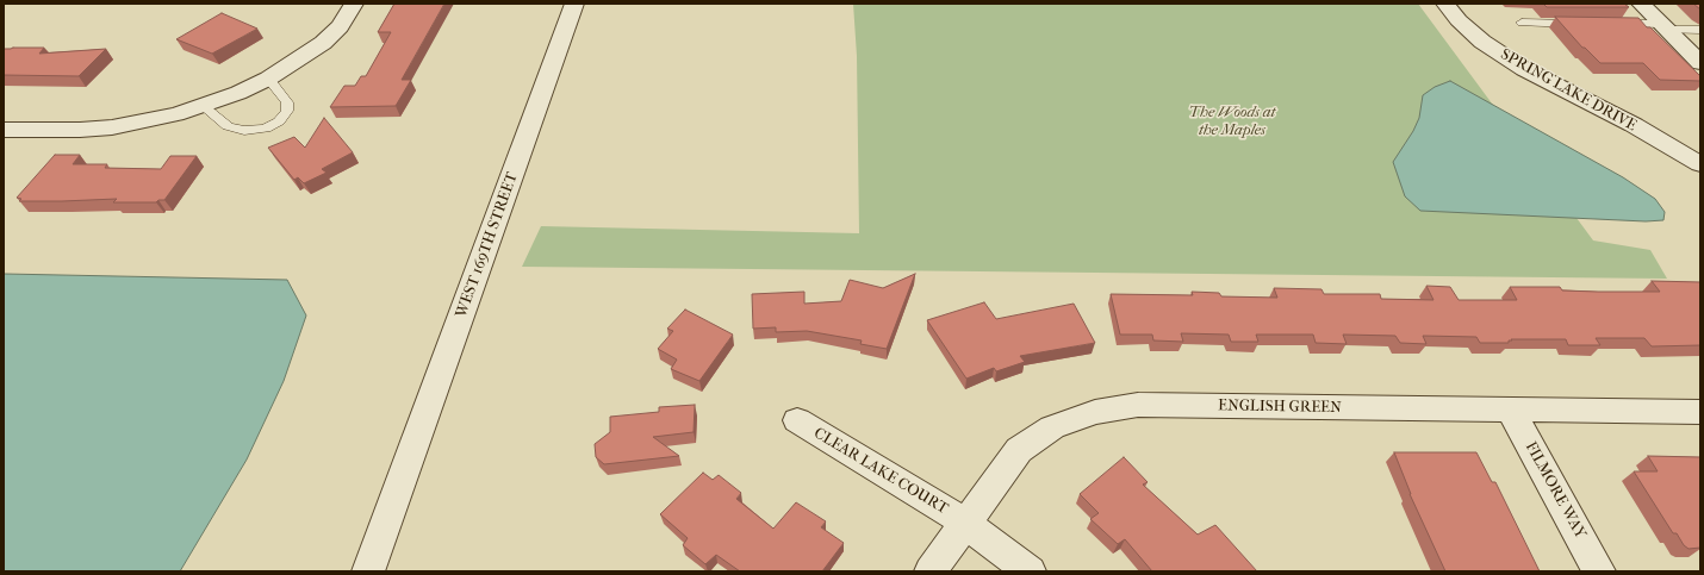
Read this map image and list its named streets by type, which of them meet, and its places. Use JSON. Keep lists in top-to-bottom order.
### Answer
{
  "streets": {
    "street": [
      "SPRING LAKE DRIVE",
      "WEST 169TH STREET",
      "ENGLISH GREEN",
      "CLEAR LAKE COURT",
      "FILMORE WAY"
    ]
  },
  "crossings": [
    ["ENGLISH GREEN", "CLEAR LAKE COURT"],
    ["ENGLISH GREEN", "FILMORE WAY"]
  ],
  "parks": ["The Woods at the Maples"]
}
